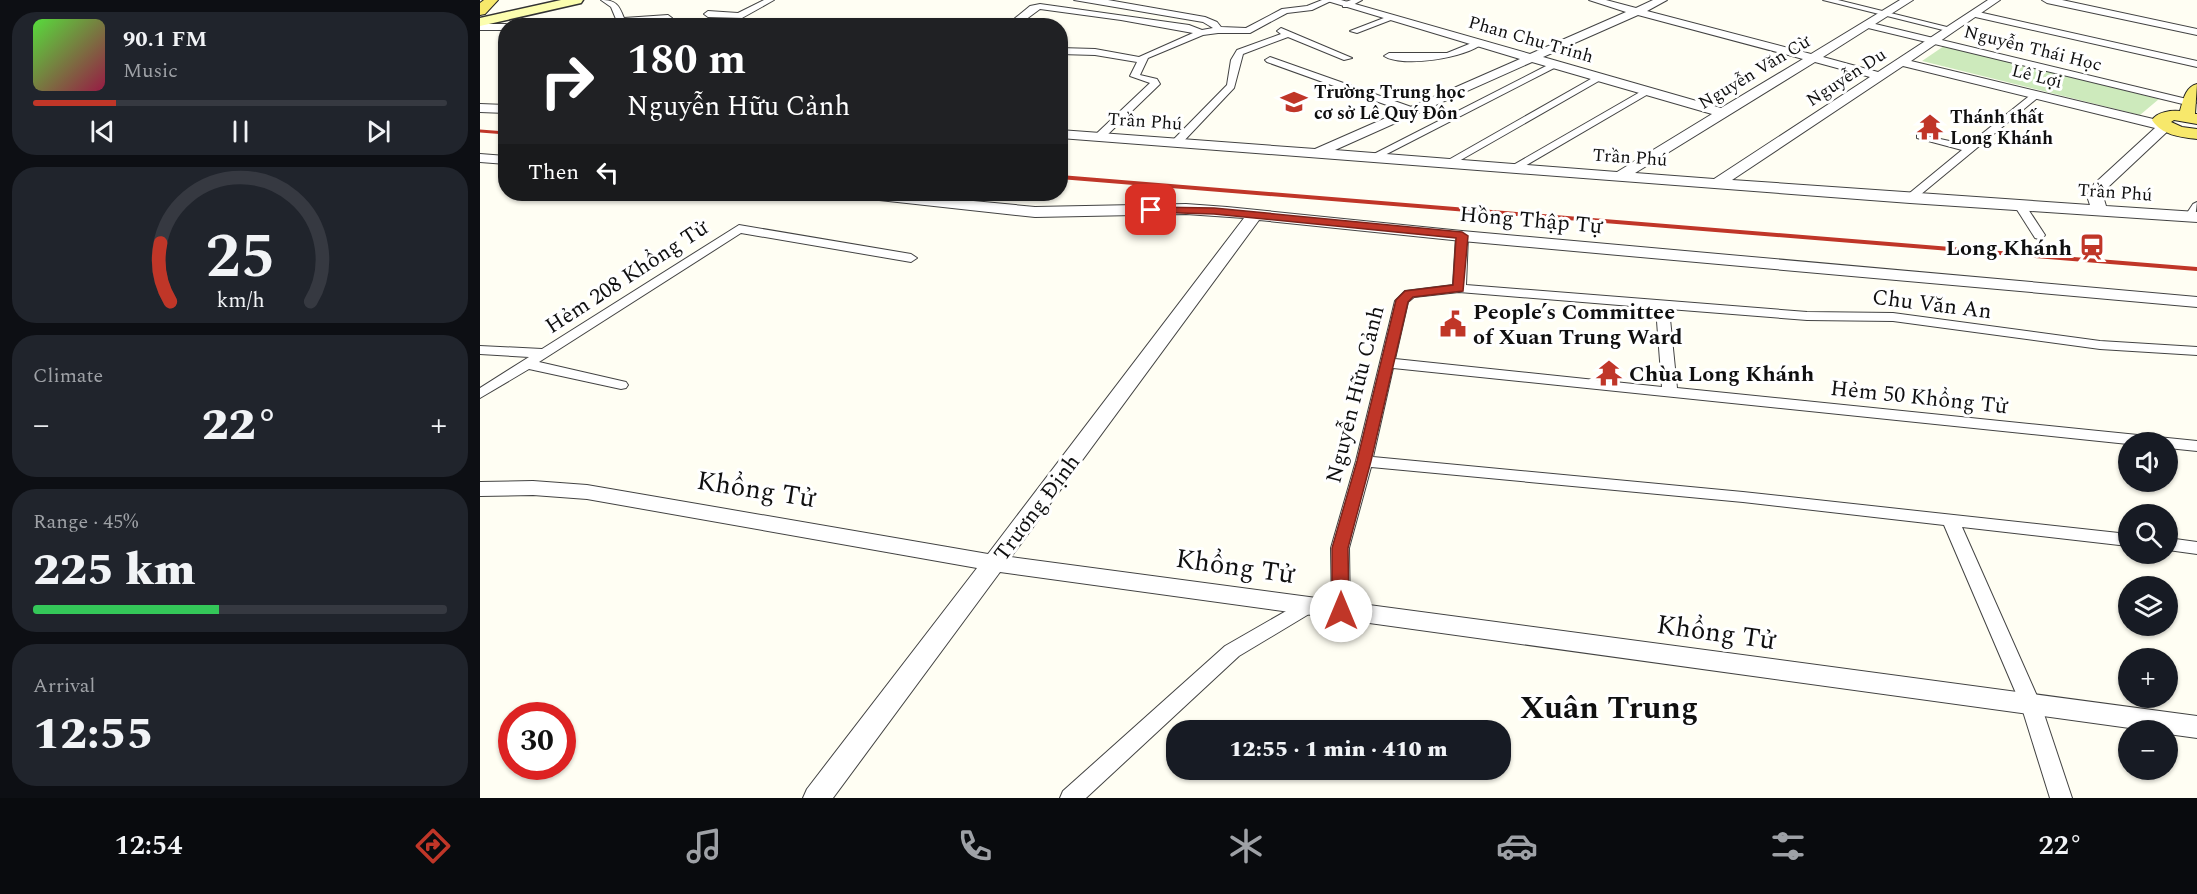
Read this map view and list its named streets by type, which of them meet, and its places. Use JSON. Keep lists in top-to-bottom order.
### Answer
{
  "streets": {
    "street": [
      "Phan Chu Trinh",
      "Nguyễn Thái Học",
      "Nguyễn Văn Cừ",
      "Lê Lợi",
      "Nguyễn Du",
      "Trần Phú",
      "Hồng Thập Tự",
      "Hẻm 208 Khổng Tử",
      "Chu Văn An",
      "Nguyễn Hữu Cảnh",
      "Hẻm 50 Khổng Tử",
      "Khổng Tử",
      "Trương Định"
    ]
  },
  "crossings": [
    ["Phan Chu Trinh", "Nguyễn Văn Cừ"],
    ["Nguyễn Thái Học", "Nguyễn Văn Cừ"],
    ["Nguyễn Thái Học", "Nguyễn Du"],
    ["Nguyễn Văn Cừ", "Trần Phú"],
    ["Lê Lợi", "Nguyễn Du"],
    ["Nguyễn Du", "Trần Phú"],
    ["Hồng Thập Tự", "Trương Định"],
    ["Chu Văn An", "Nguyễn Hữu Cảnh"],
    ["Nguyễn Hữu Cảnh", "Hẻm 50 Khổng Tử"],
    ["Nguyễn Hữu Cảnh", "Khổng Tử"],
    ["Khổng Tử", "Trương Định"]
  ],
  "districts": ["Xuân Trung"],
  "places": {
    "school or university": ["Trường Trung học cơ sở Lê Quý Đôn"],
    "temple": ["Thánh thất Long Khánh", "Chùa Long Khánh"],
    "station": ["Long Khánh"],
    "public building": ["People’s Committee of Xuan Trung Ward"]
  },
  "page": {
    "turn": ["180 m", "Nguyễn Hữu Cảnh"],
    "song": ["90.1 FM", "Music"],
    "then": "Then",
    "tile": [
      "Climate",
      ["Range · 45%", "225 km"],
      ["Arrival", "12:55"]
    ],
    "heat": ["−", "22°", "+"],
    "map_buttons": ["+", "−"],
    "limit": "30",
    "trip": "12:55 · 1 min · 410 m",
    "tabs": ["12:54", "22°"],
    "gauge": ["25", "km/h"]
  }
}
